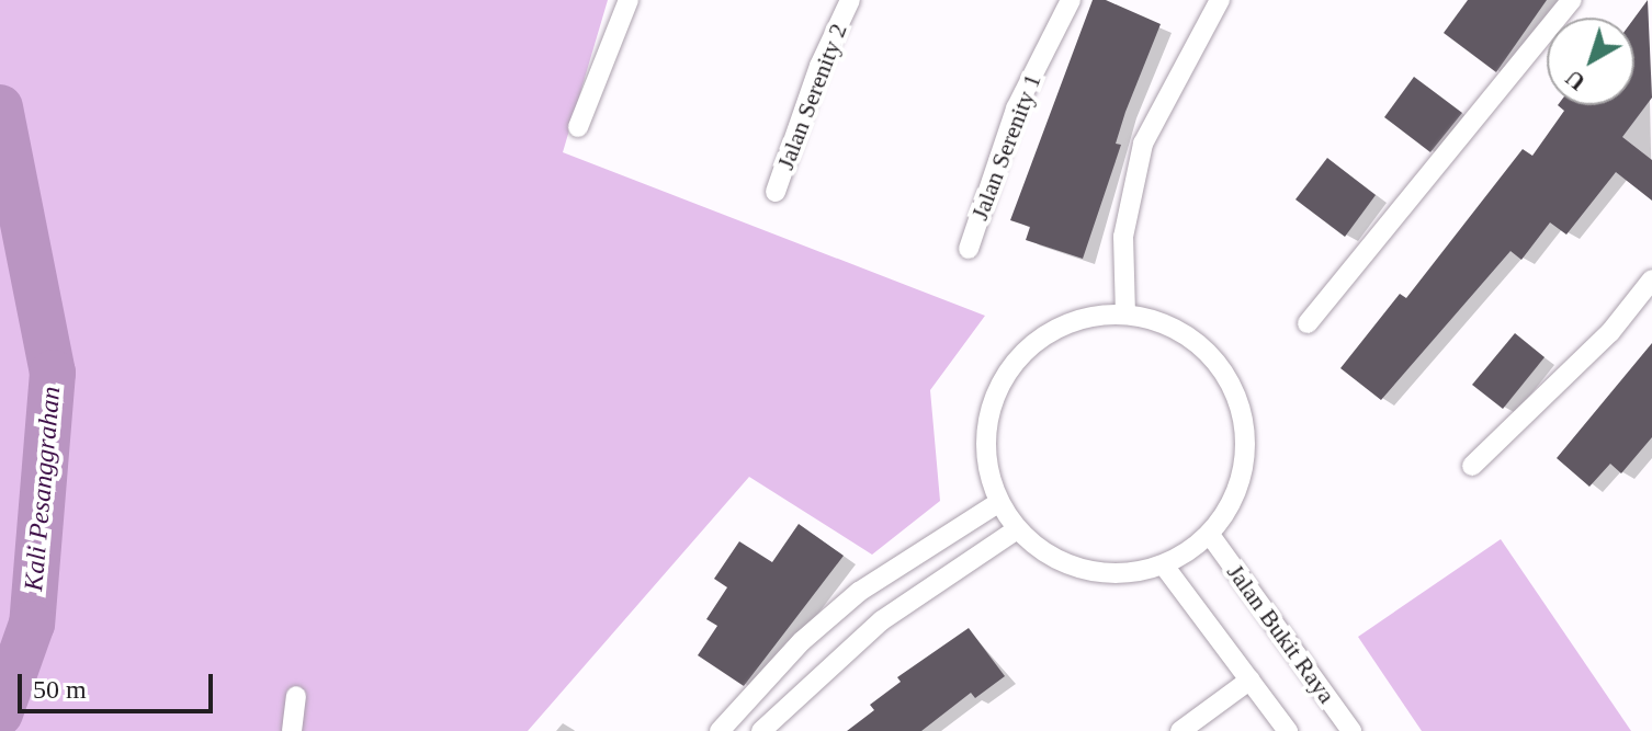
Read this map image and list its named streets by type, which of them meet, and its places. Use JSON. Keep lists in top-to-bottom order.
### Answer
{
  "streets": {
    "street": ["Jalan Serenity 2", "Jalan Serenity 1", "Jalan Bukit Raya"]
  },
  "water": ["Kali Pesanggrahan"],
  "scale_bar": "50 m",
  "north": "bottom left"
}
